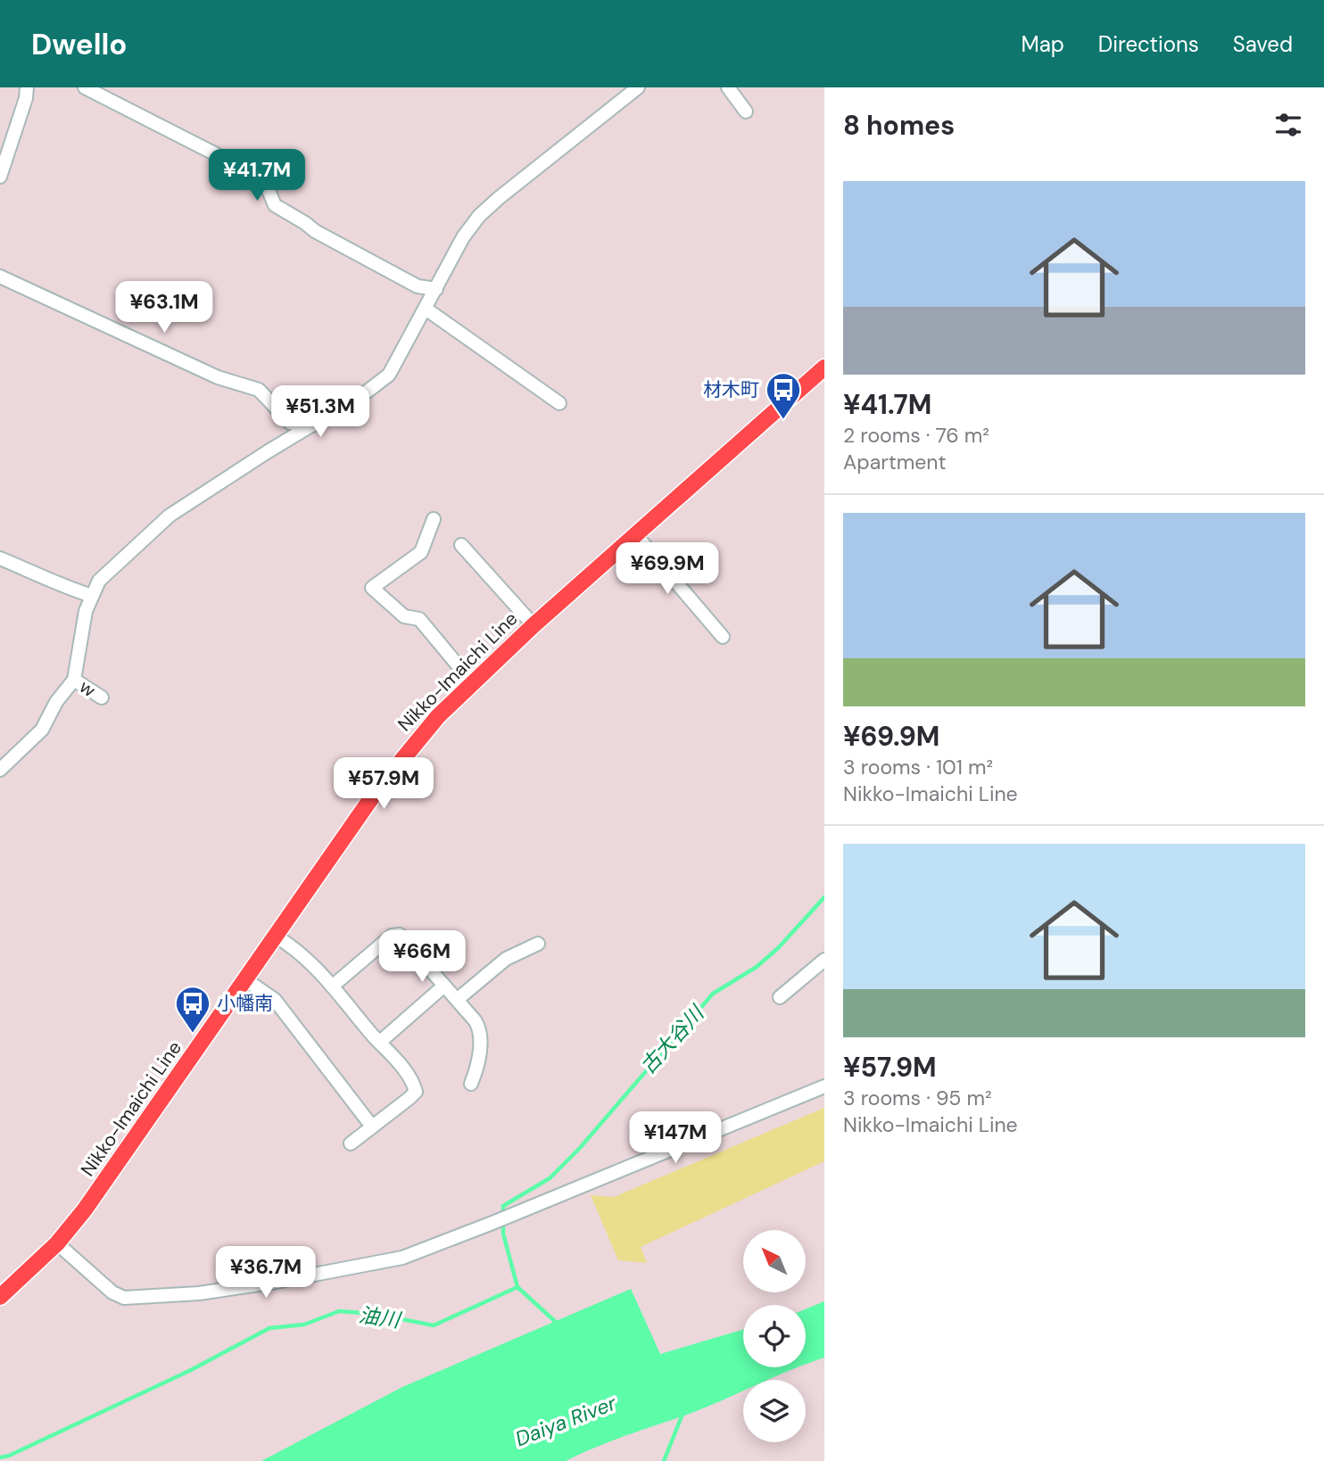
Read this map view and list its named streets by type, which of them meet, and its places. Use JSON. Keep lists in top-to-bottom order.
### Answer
{
  "streets": {
    "main road": ["Nikko-Imaichi Line"],
    "street": ["w"]
  },
  "water": ["古大谷川", "油川", "Daiya River"],
  "places": {
    "bus stop": ["材木町", "小幡南"]
  },
  "north": "top left",
  "page": {
    "header": "Dwello",
    "nav": ["Map", "Directions", "Saved"],
    "heading": "8 homes",
    "price": [
      "¥41.7M",
      "¥63.1M",
      "¥51.3M",
      "¥69.9M",
      "¥57.9M",
      "¥66M",
      "¥147M",
      "¥36.7M"
    ],
    "list": [
      {
        "name": "¥41.7M",
        "note": "2 rooms · 76 m² · Apartment"
      },
      {
        "name": "¥69.9M",
        "note": "3 rooms · 101 m² · Nikko-Imaichi Line"
      },
      {
        "name": "¥57.9M",
        "note": "3 rooms · 95 m² · Nikko-Imaichi Line"
      }
    ]
  }
}
